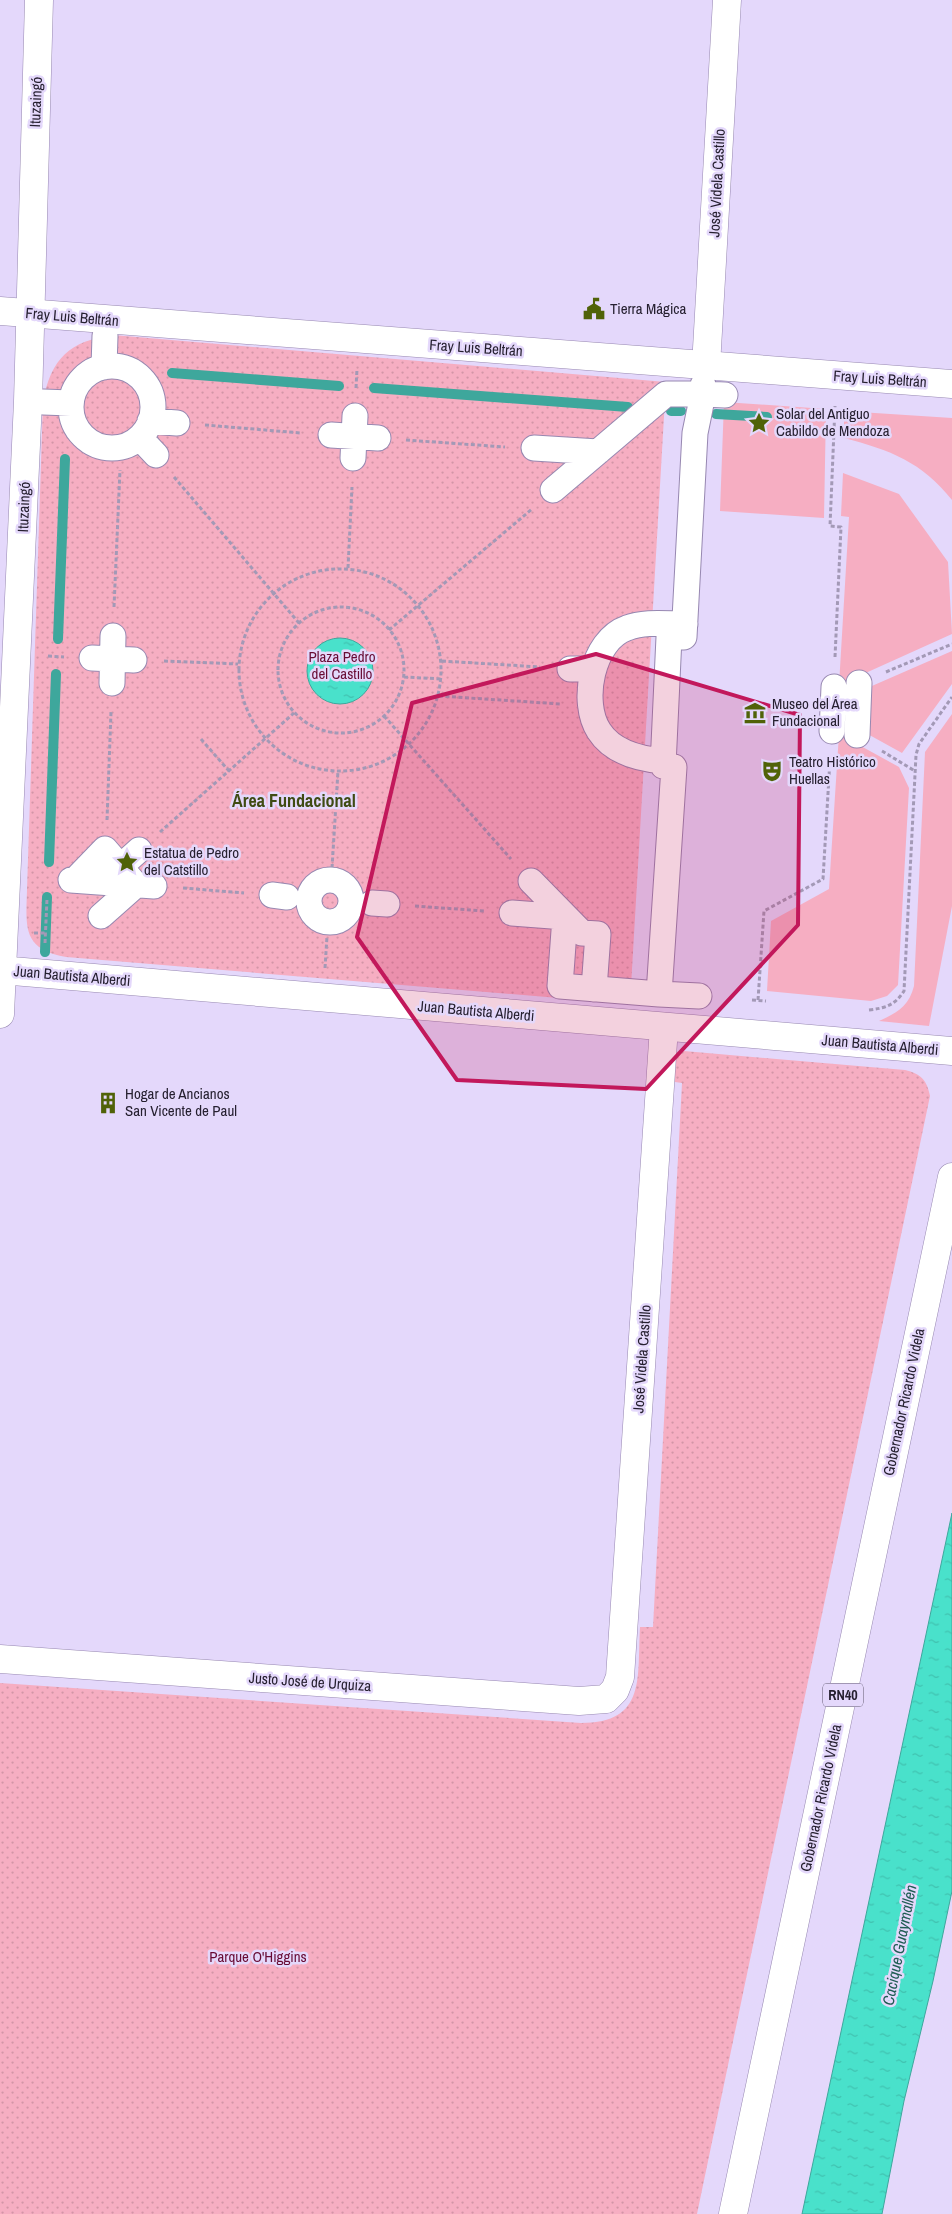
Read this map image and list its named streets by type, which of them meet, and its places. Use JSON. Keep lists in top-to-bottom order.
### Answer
{
  "streets": {
    "main road": [
      "Ituzaingó",
      "José Videla Castillo",
      "Fray Luis Beltrán",
      "Juan Bautista Alberdi",
      "Gobernador Ricardo Videla",
      "Justo José de Urquiza",
      "RN40"
    ]
  },
  "crossings": [
    ["Ituzaingó", "Fray Luis Beltrán"],
    ["Ituzaingó", "Juan Bautista Alberdi"],
    ["José Videla Castillo", "Fray Luis Beltrán"],
    ["José Videla Castillo", "Juan Bautista Alberdi"],
    ["José Videla Castillo", "Justo José de Urquiza"]
  ],
  "districts": ["Área Fundacional"],
  "water": ["Cacique Guaymallén"],
  "parks": ["Plaza Pedro del Castillo", "Parque O'Higgins"],
  "places": {
    "public building": ["Tierra Mágica"],
    "place": ["Solar del Antiguo Cabildo de Mendoza", "Estatua de Pedro del Catstillo"],
    "museum": ["Museo del Área Fundacional"],
    "theatre": ["Teatro Histórico Huellas"],
    "building": ["Hogar de Ancianos San Vicente de Paul"]
  }
}
